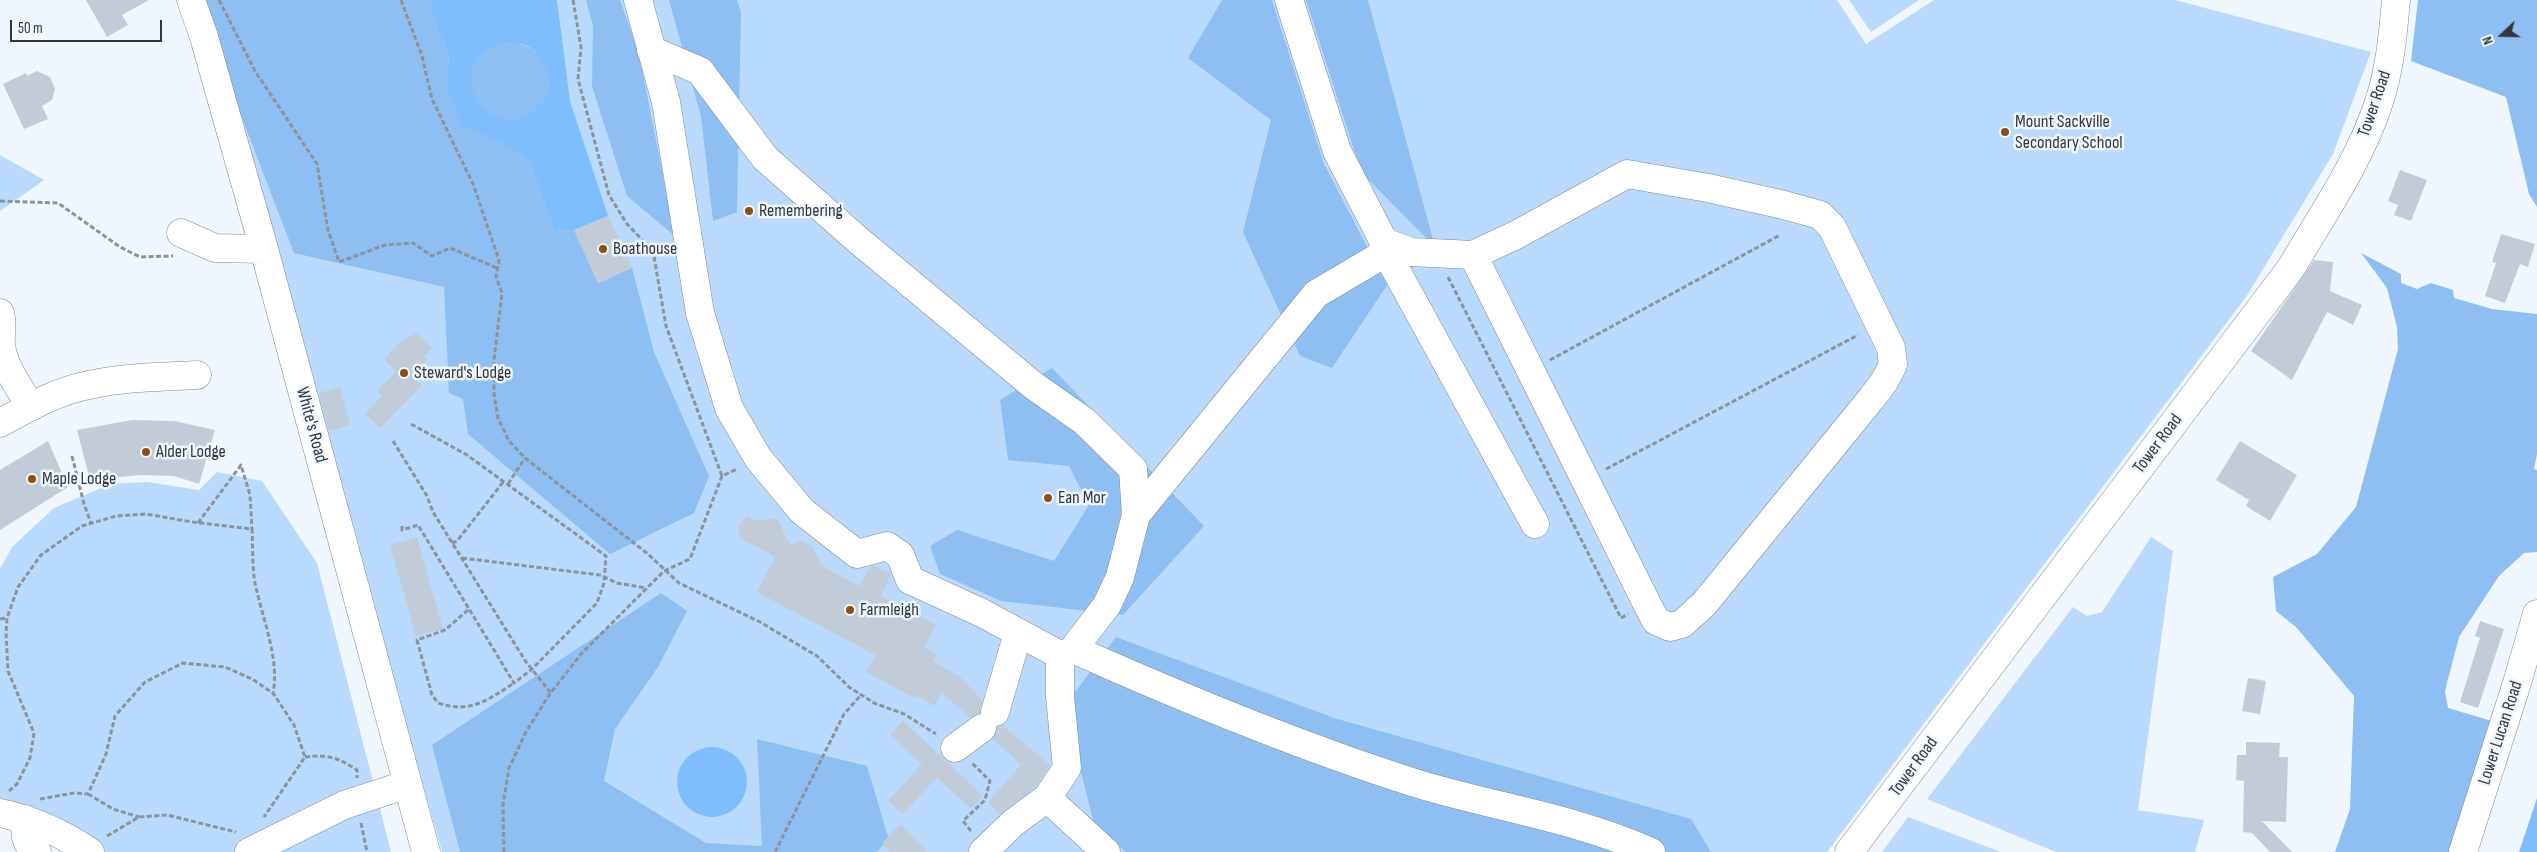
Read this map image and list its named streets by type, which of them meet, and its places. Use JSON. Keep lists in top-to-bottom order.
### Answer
{
  "streets": {
    "street": ["Tower Road", "White's Road", "Lower Lucan Road"]
  },
  "places": [
    "Mount Sackville Secondary School",
    "Remembering",
    "Boathouse",
    "Steward's Lodge",
    "Alder Lodge",
    "Maple Lodge",
    "Ean Mor",
    "Farmleigh"
  ],
  "scale_bar": "50 m",
  "north": "left"
}
